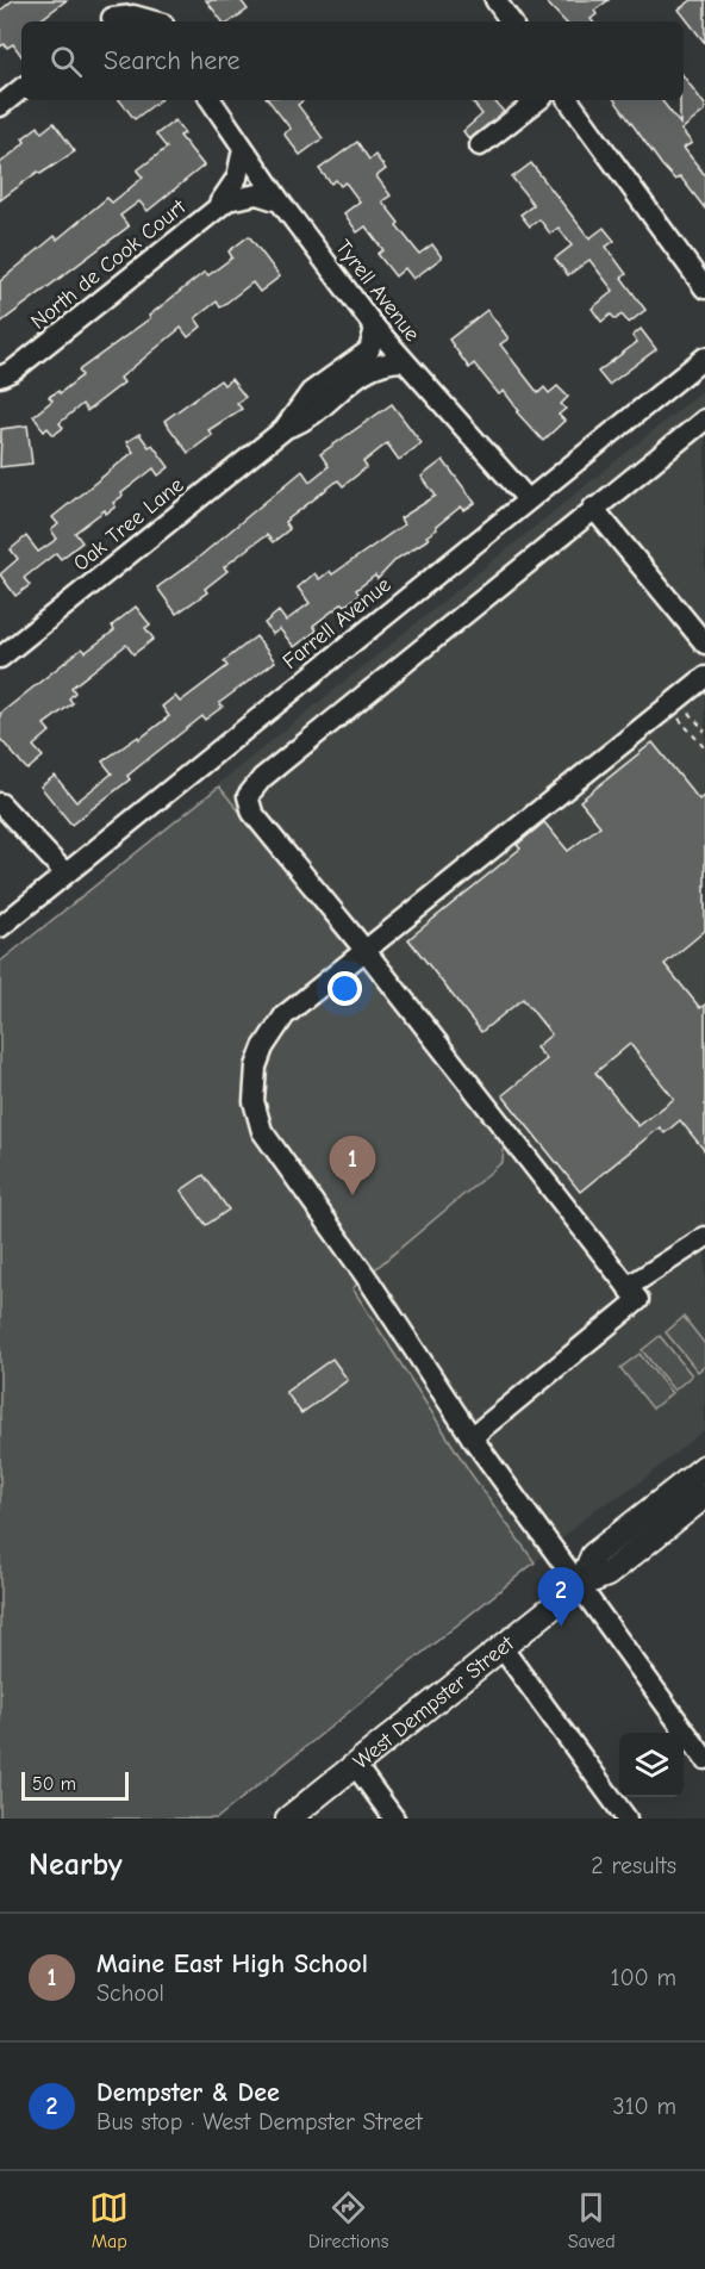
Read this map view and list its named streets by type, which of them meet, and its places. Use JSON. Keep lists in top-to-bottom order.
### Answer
{
  "streets": {
    "main road": ["West Dempster Street"],
    "street": [
      "North de Cook Court",
      "Tyrell Avenue",
      "Oak Tree Lane",
      "Farrell Avenue"
    ]
  },
  "crossings": [
    ["North de Cook Court", "Tyrell Avenue"],
    ["Tyrell Avenue", "Oak Tree Lane"],
    ["Tyrell Avenue", "Farrell Avenue"]
  ],
  "scale_bar": "50 m",
  "page": {
    "search": "Search here",
    "pins": ["1", "2"],
    "scale": "50 m",
    "heading": ["Nearby", "2 results"],
    "list": [
      {
        "mark": "1",
        "name": "Maine East High School",
        "note": "School",
        "value": "100 m"
      },
      {
        "mark": "2",
        "name": "Dempster & Dee",
        "note": "Bus stop · West Dempster Street",
        "value": "310 m"
      }
    ],
    "nav": ["Map", "Directions", "Saved"]
  }
}
